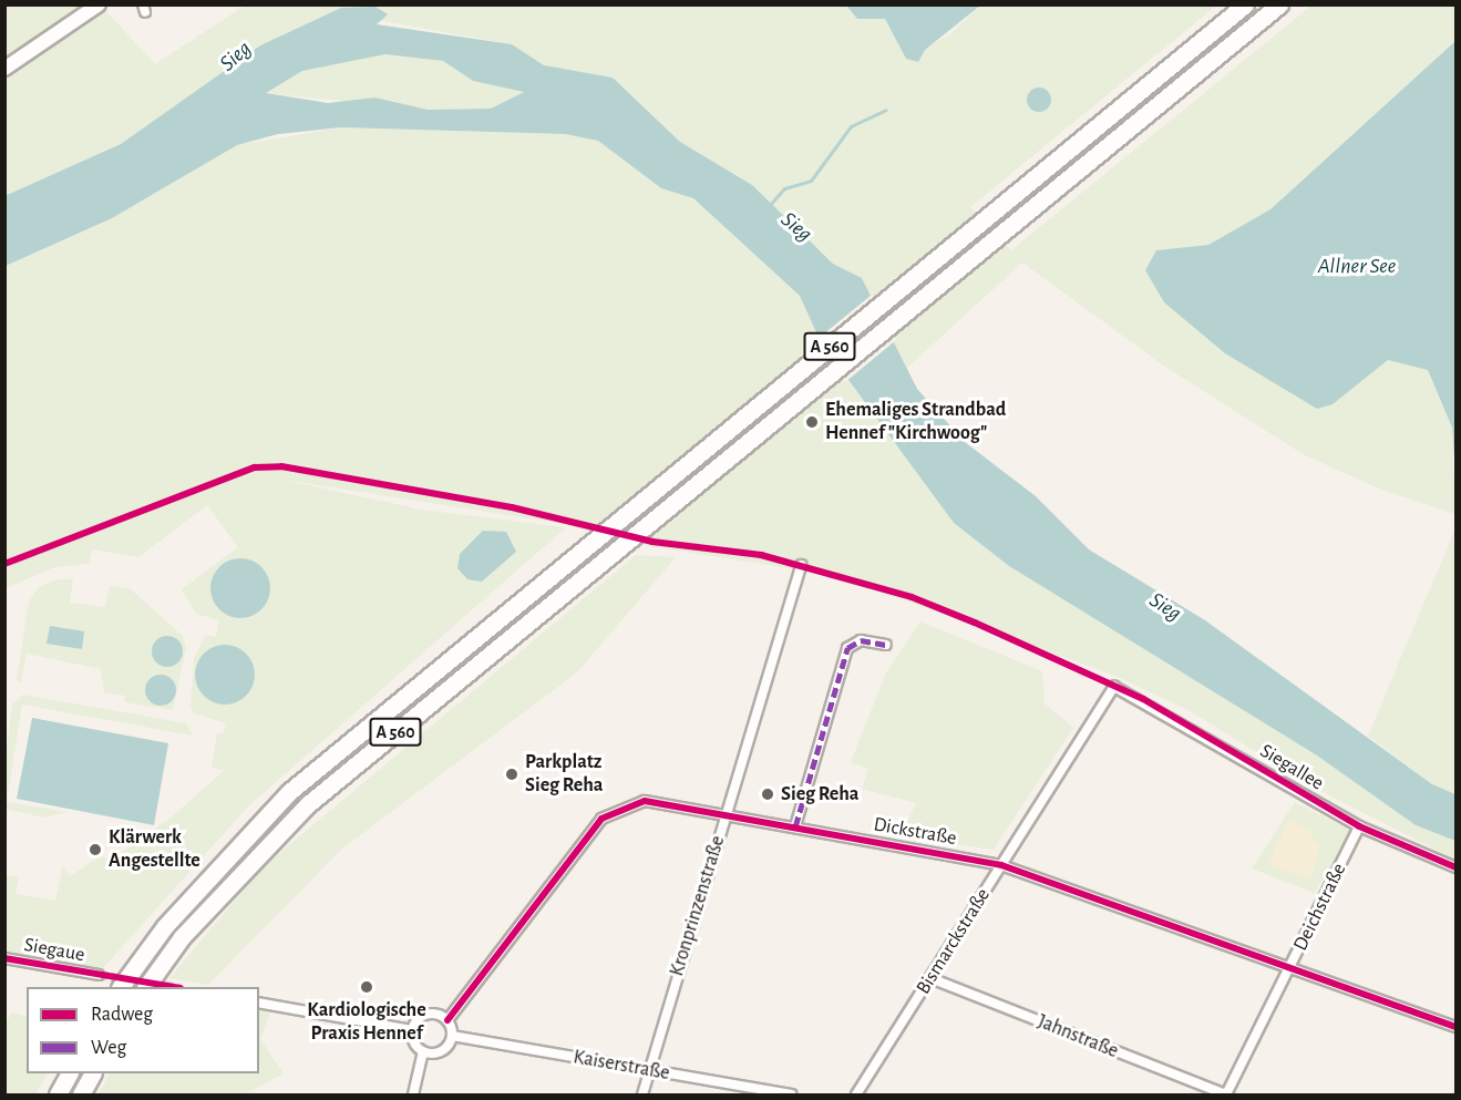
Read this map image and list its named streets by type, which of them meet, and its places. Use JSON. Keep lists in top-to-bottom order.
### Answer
{
  "streets": {
    "highway": ["A 560"],
    "street": [
      "Siegallee",
      "Dickstraße",
      "Kronprinzenstraße",
      "Deichstraße",
      "Bismarckstraße",
      "Siegaue",
      "Jahnstraße",
      "Kaiserstraße"
    ]
  },
  "crossings": [
    ["Siegallee", "Deichstraße"],
    ["Siegallee", "Bismarckstraße"],
    ["Dickstraße", "Kronprinzenstraße"],
    ["Dickstraße", "Deichstraße"],
    ["Dickstraße", "Bismarckstraße"],
    ["Dickstraße", "Kaiserstraße"],
    ["Kronprinzenstraße", "Kaiserstraße"],
    ["Deichstraße", "Jahnstraße"],
    ["Bismarckstraße", "Jahnstraße"]
  ],
  "water": ["Sieg", "Allner See"],
  "places": [
    "Ehemaliges Strandbad Hennef \"Kirchwoog\"",
    "Parkplatz Sieg Reha",
    "Sieg Reha",
    "Klärwerk Angestellte",
    "Kardiologische Praxis Hennef"
  ],
  "legend": ["Radweg", "Weg"]
}
